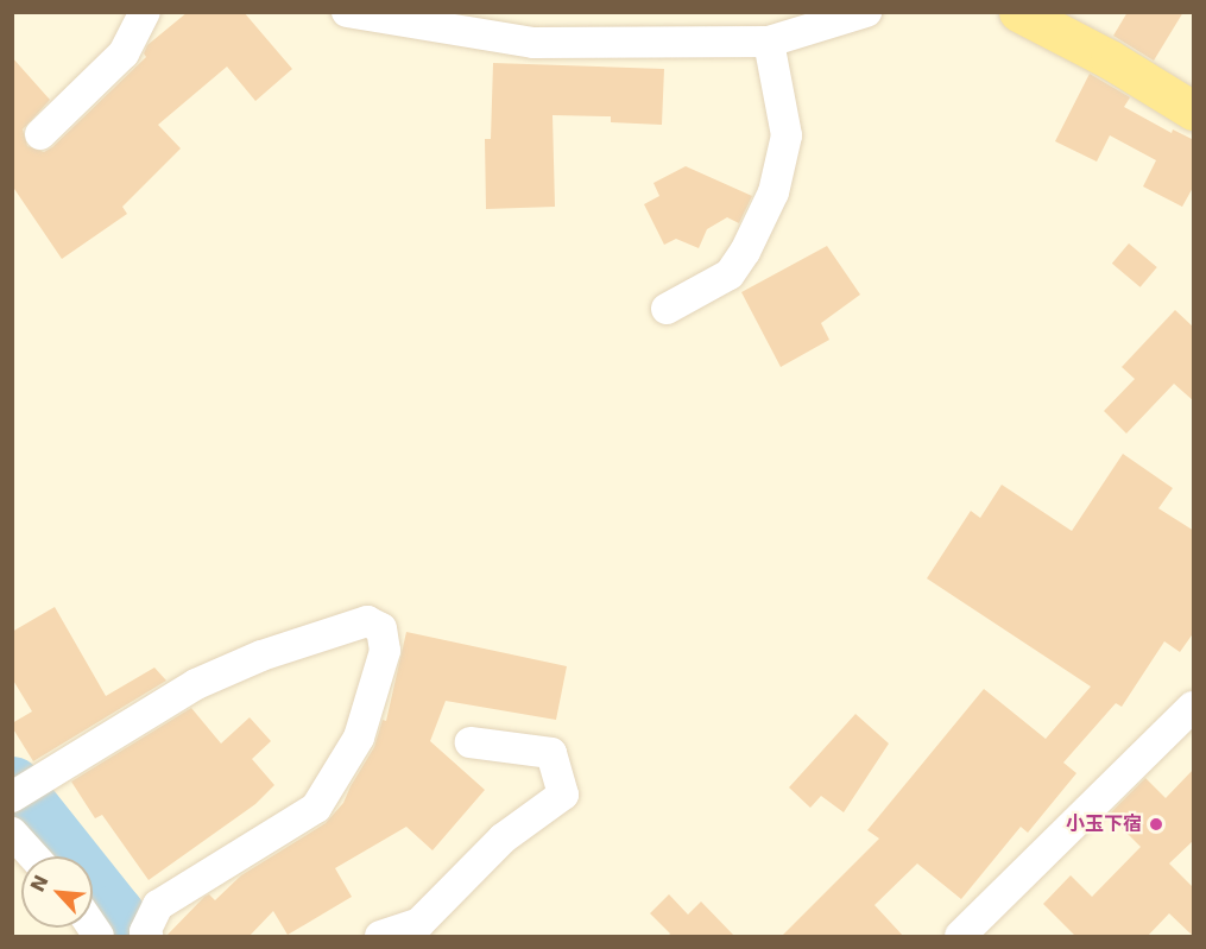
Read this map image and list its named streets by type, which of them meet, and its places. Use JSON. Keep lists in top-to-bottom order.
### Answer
{
  "places": ["小玉下宿"],
  "north": "top left"
}
